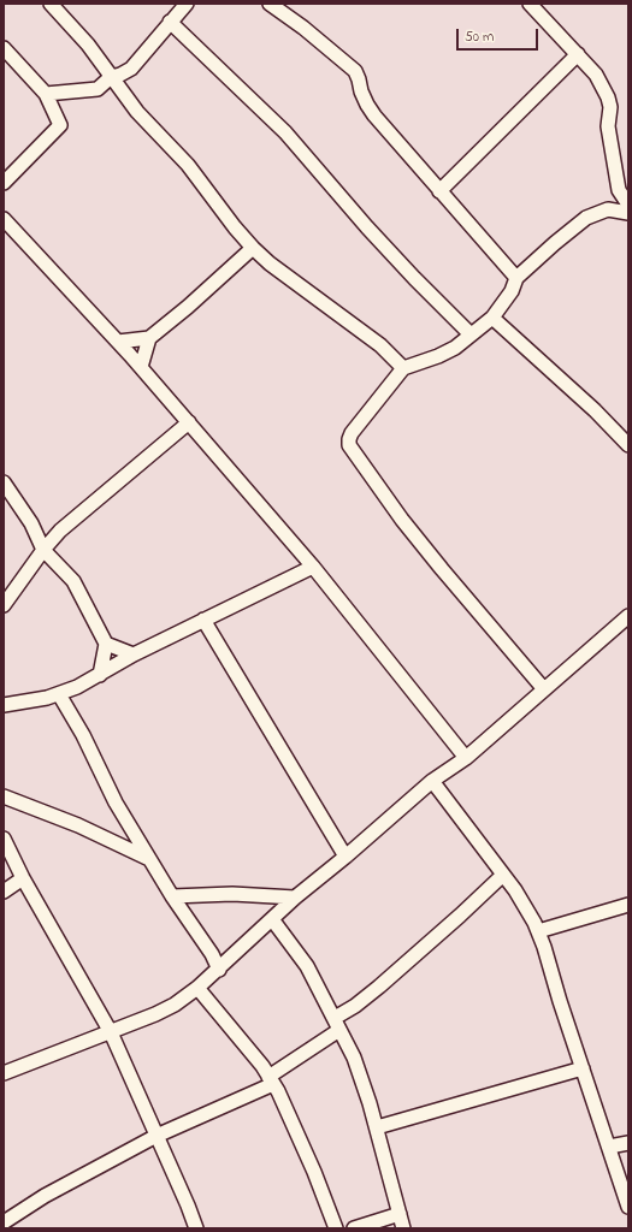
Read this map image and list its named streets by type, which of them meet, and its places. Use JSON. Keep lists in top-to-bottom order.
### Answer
{
  "scale_bar": "50 m"
}
